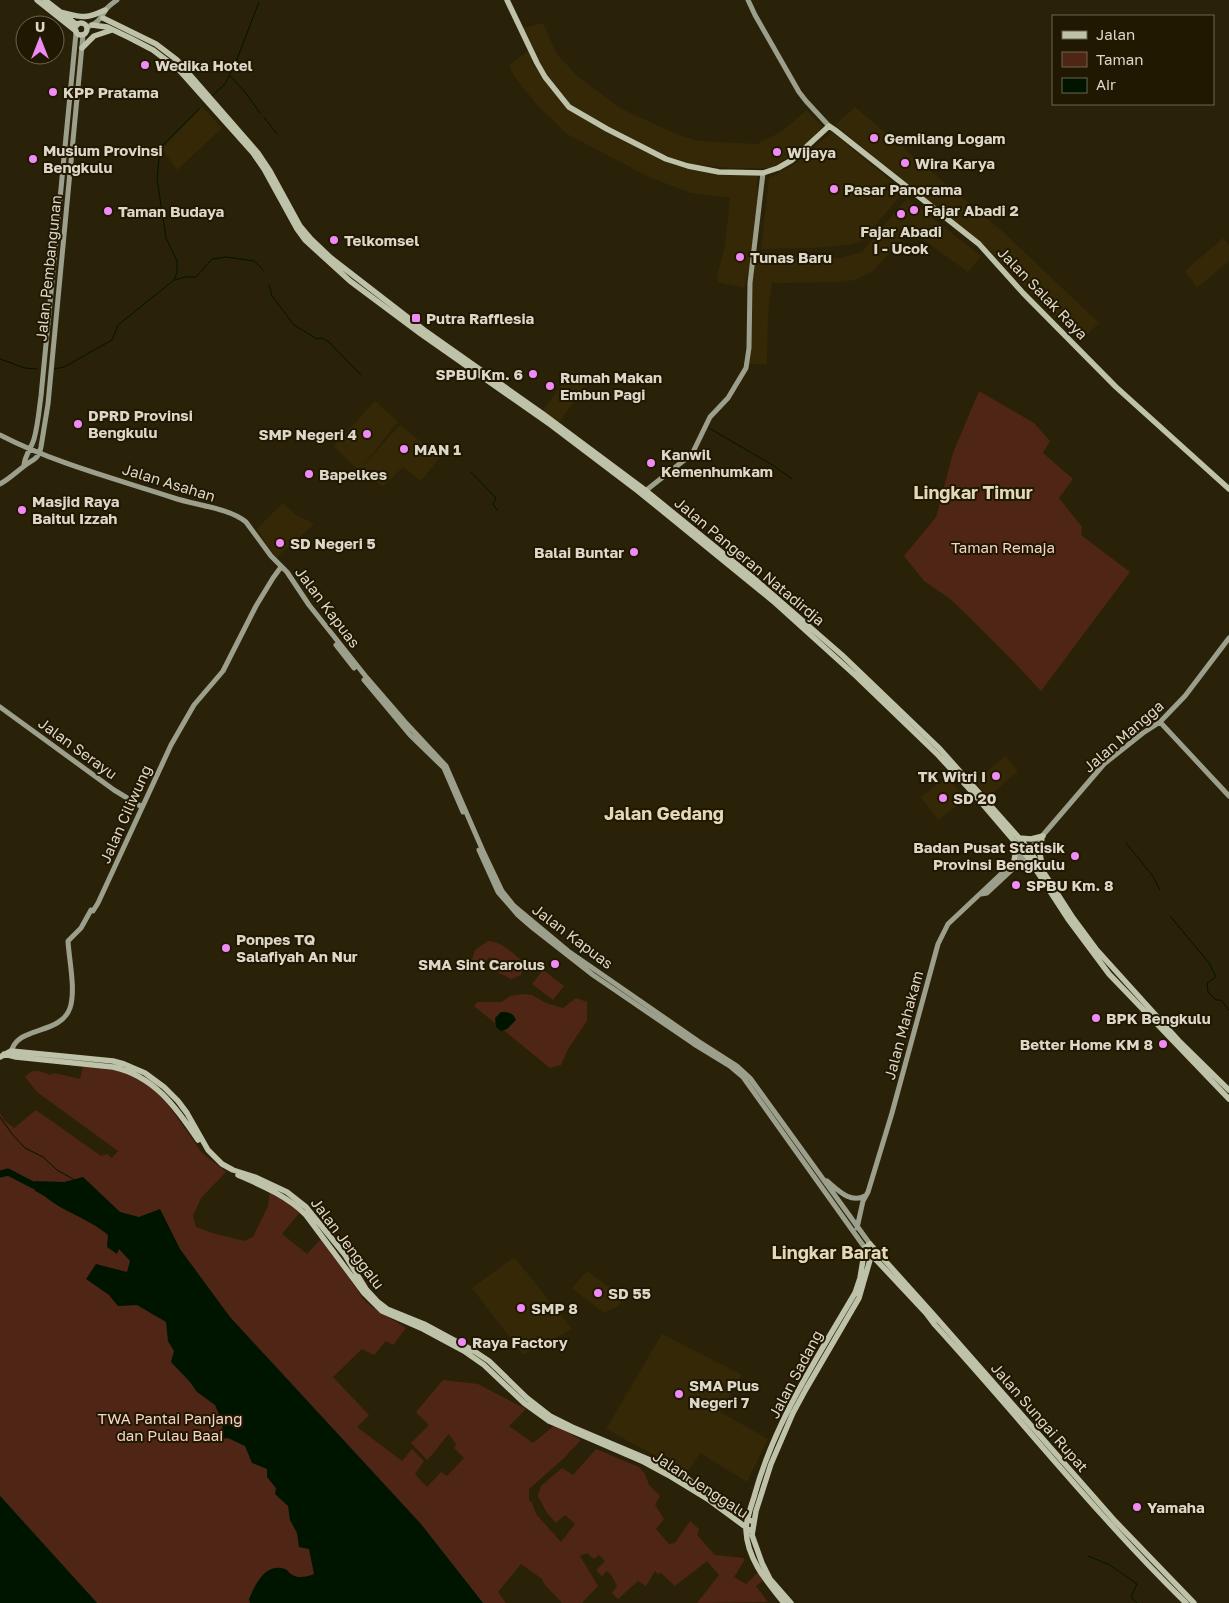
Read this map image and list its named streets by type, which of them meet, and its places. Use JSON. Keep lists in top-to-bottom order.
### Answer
{
  "streets": {
    "main road": [
      "Jalan Salak Raya",
      "Jalan Pangeran Natadirdja",
      "Jalan Jenggalu",
      "Jalan Sadang",
      "Jalan Sungai Rupat"
    ],
    "street": [
      "Jalan Pembangunan",
      "Jalan Asahan",
      "Jalan Kapuas",
      "Jalan Mangga",
      "Jalan Serayu",
      "Jalan Ciliwung",
      "Jalan Mahakam"
    ]
  },
  "crossings": [
    ["Jalan Pembangunan", "Jalan Asahan"],
    ["Jalan Asahan", "Jalan Kapuas"],
    ["Jalan Asahan", "Jalan Ciliwung"],
    ["Jalan Pangeran Natadirdja", "Jalan Mangga"],
    ["Jalan Kapuas", "Jalan Ciliwung"],
    ["Jalan Kapuas", "Jalan Mahakam"],
    ["Jalan Kapuas", "Jalan Sadang"],
    ["Jalan Kapuas", "Jalan Sungai Rupat"],
    ["Jalan Mangga", "Jalan Mahakam"],
    ["Jalan Serayu", "Jalan Ciliwung"],
    ["Jalan Ciliwung", "Jalan Jenggalu"],
    ["Jalan Jenggalu", "Jalan Sadang"],
    ["Jalan Sadang", "Jalan Sungai Rupat"]
  ],
  "districts": ["Lingkar Timur", "Jalan Gedang", "Lingkar Barat"],
  "parks": ["Taman Remaja", "TWA Pantai Panjang dan Pulau Baai"],
  "places": {
    "other": [
      "Wedika Hotel",
      "KPP Pratama",
      "Gemilang Logam",
      "Wijaya",
      "Musium Provinsi Bengkulu",
      "Wira Karya",
      "Pasar Panorama",
      "Fajar Abadi 2",
      "Taman Budaya",
      "Fajar Abadi I - Ucok",
      "Telkomsel",
      "Tunas Baru",
      "SPBU Km. 6",
      "Rumah Makan Embun Pagi",
      "DPRD Provinsi Bengkulu",
      "SMP Negeri 4",
      "MAN 1",
      "Kanwil Kemenhumkam",
      "Bapelkes",
      "Masjid Raya Baitul Izzah",
      "SD Negeri 5",
      "Balai Buntar",
      "TK Witri I",
      "SD 20",
      "Badan Pusat Statisik Provinsi Bengkulu",
      "SPBU Km. 8",
      "Ponpes TQ Salafiyah An Nur",
      "SMA Sint Carolus",
      "BPK Bengkulu",
      "Better Home KM 8",
      "SD 55",
      "SMP 8",
      "Raya Factory",
      "SMA Plus Negeri 7",
      "Yamaha"
    ],
    "transit": ["Putra Rafflesia"]
  },
  "legend": ["Jalan", "Taman", "Air"],
  "north": "top"
}
